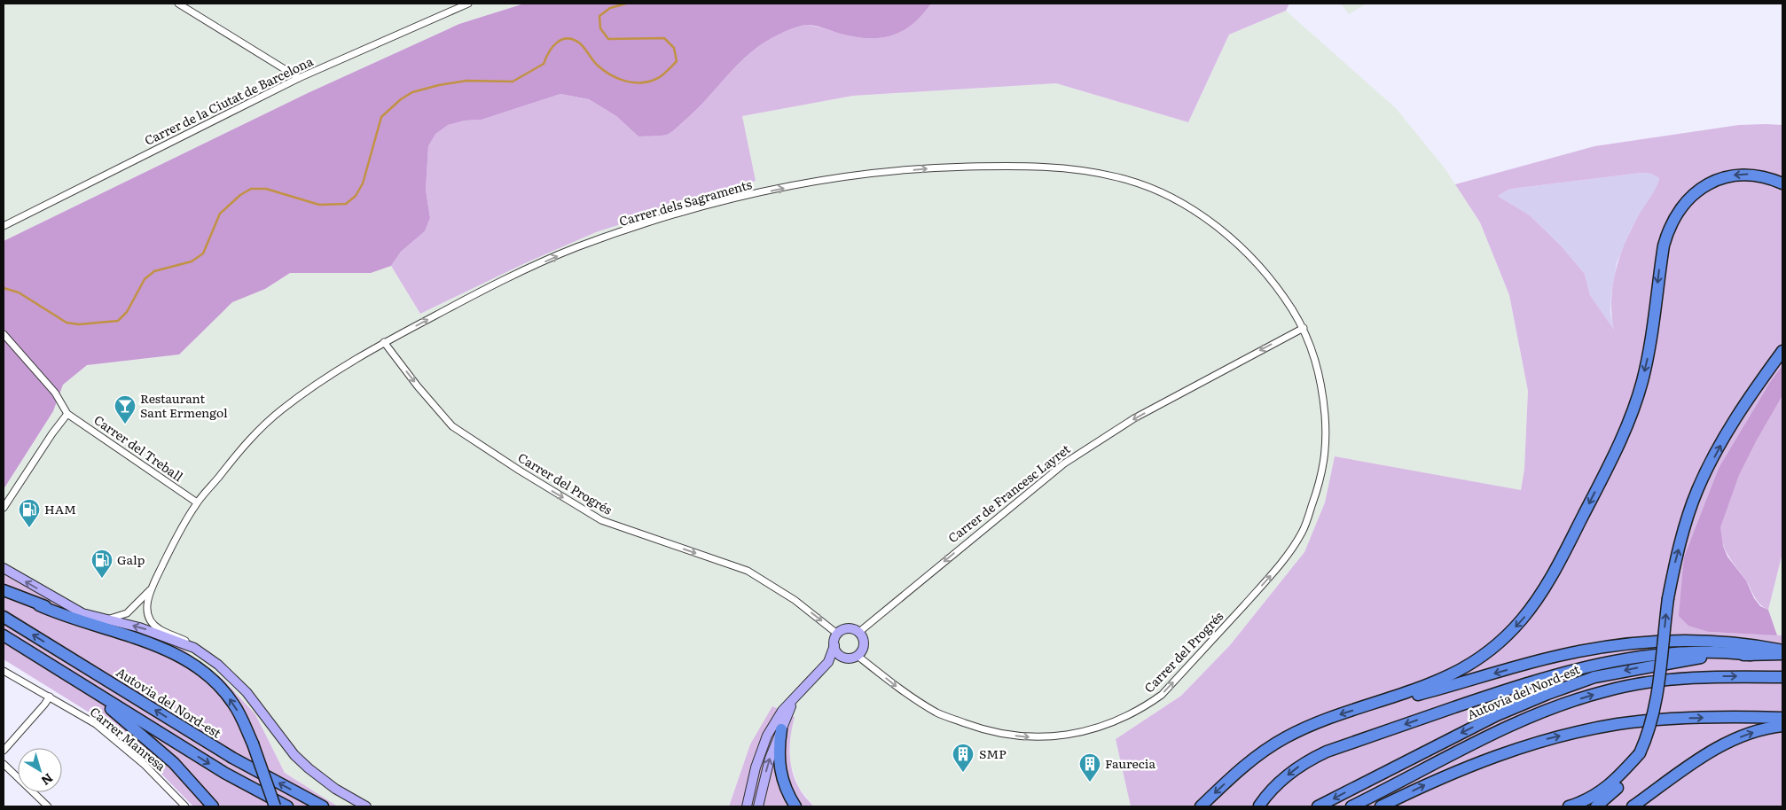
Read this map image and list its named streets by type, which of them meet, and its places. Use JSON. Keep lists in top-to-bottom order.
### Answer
{
  "streets": {
    "highway": ["Autovia del Nord-est"],
    "street": [
      "Carrer de la Ciutat de Barcelona",
      "Carrer dels Sagraments",
      "Carrer del Treball",
      "Carrer del Progrés",
      "Carrer de Francesc Layret",
      "Carrer Manresa"
    ]
  },
  "crossings": [
    ["Carrer dels Sagraments", "Carrer del Treball"],
    ["Carrer dels Sagraments", "Carrer del Progrés"],
    ["Carrer dels Sagraments", "Carrer de Francesc Layret"],
    ["Carrer del Progrés", "Carrer de Francesc Layret"]
  ],
  "one_way": ["Carrer dels Sagraments", "Carrer de Francesc Layret"],
  "places": {
    "bar": ["Restaurant Sant Ermengol"],
    "fuel station": ["HAM", "Galp"],
    "building": ["SMP", "Faurecia"]
  },
  "north": "bottom right"
}
